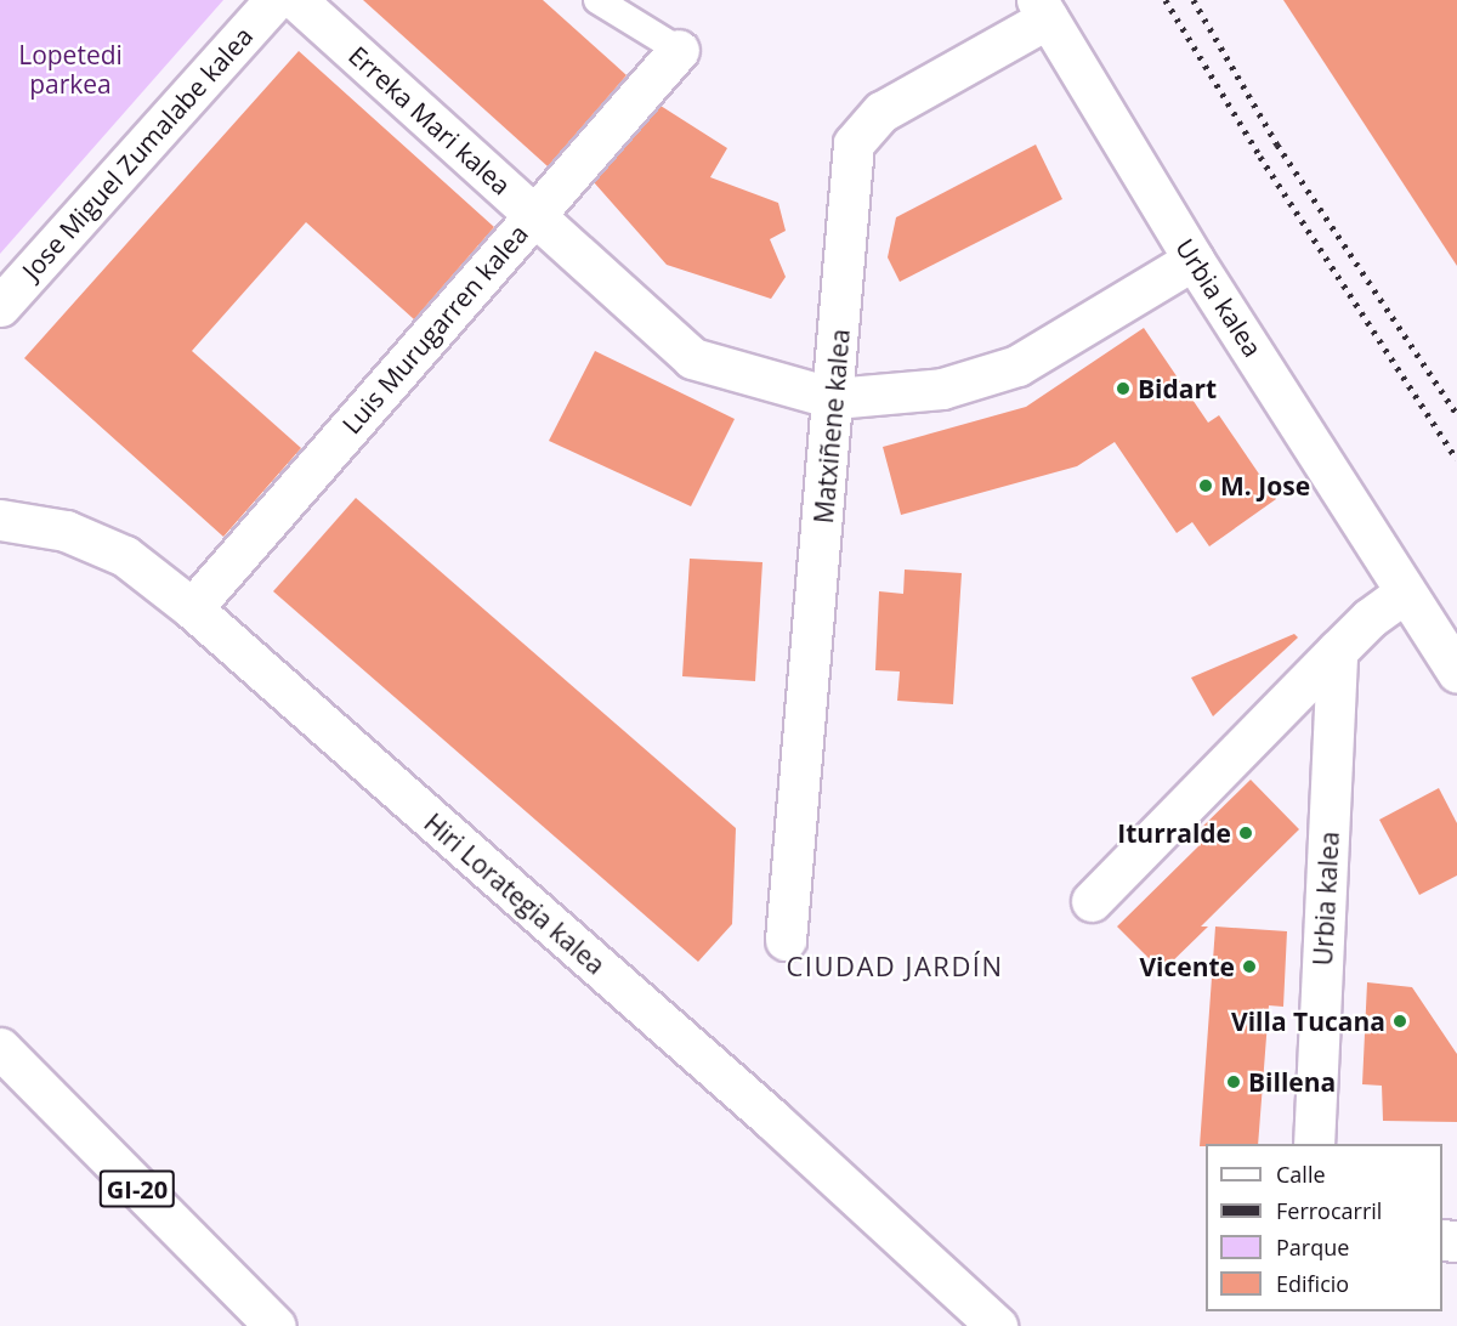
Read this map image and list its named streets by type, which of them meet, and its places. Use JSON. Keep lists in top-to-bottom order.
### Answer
{
  "streets": {
    "main road": [
      "Erreka Mari kalea",
      "Jose Miguel Zumalabe kalea",
      "Urbia kalea",
      "Luis Murugarren kalea",
      "Matxiñene kalea",
      "Hiri Lorategia kalea",
      "GI-20"
    ]
  },
  "crossings": [
    ["Erreka Mari kalea", "Luis Murugarren kalea"],
    ["Erreka Mari kalea", "Matxiñene kalea"],
    ["Urbia kalea", "Matxiñene kalea"],
    ["Luis Murugarren kalea", "Hiri Lorategia kalea"]
  ],
  "districts": ["CIUDAD JARDÍN"],
  "parks": ["Lopetedi parkea"],
  "places": [
    "Bidart",
    "M. Jose",
    "Iturralde",
    "Vicente",
    "Villa Tucana",
    "Billena"
  ],
  "legend": [
    "Calle",
    "Ferrocarril",
    "Parque",
    "Edificio"
  ]
}
